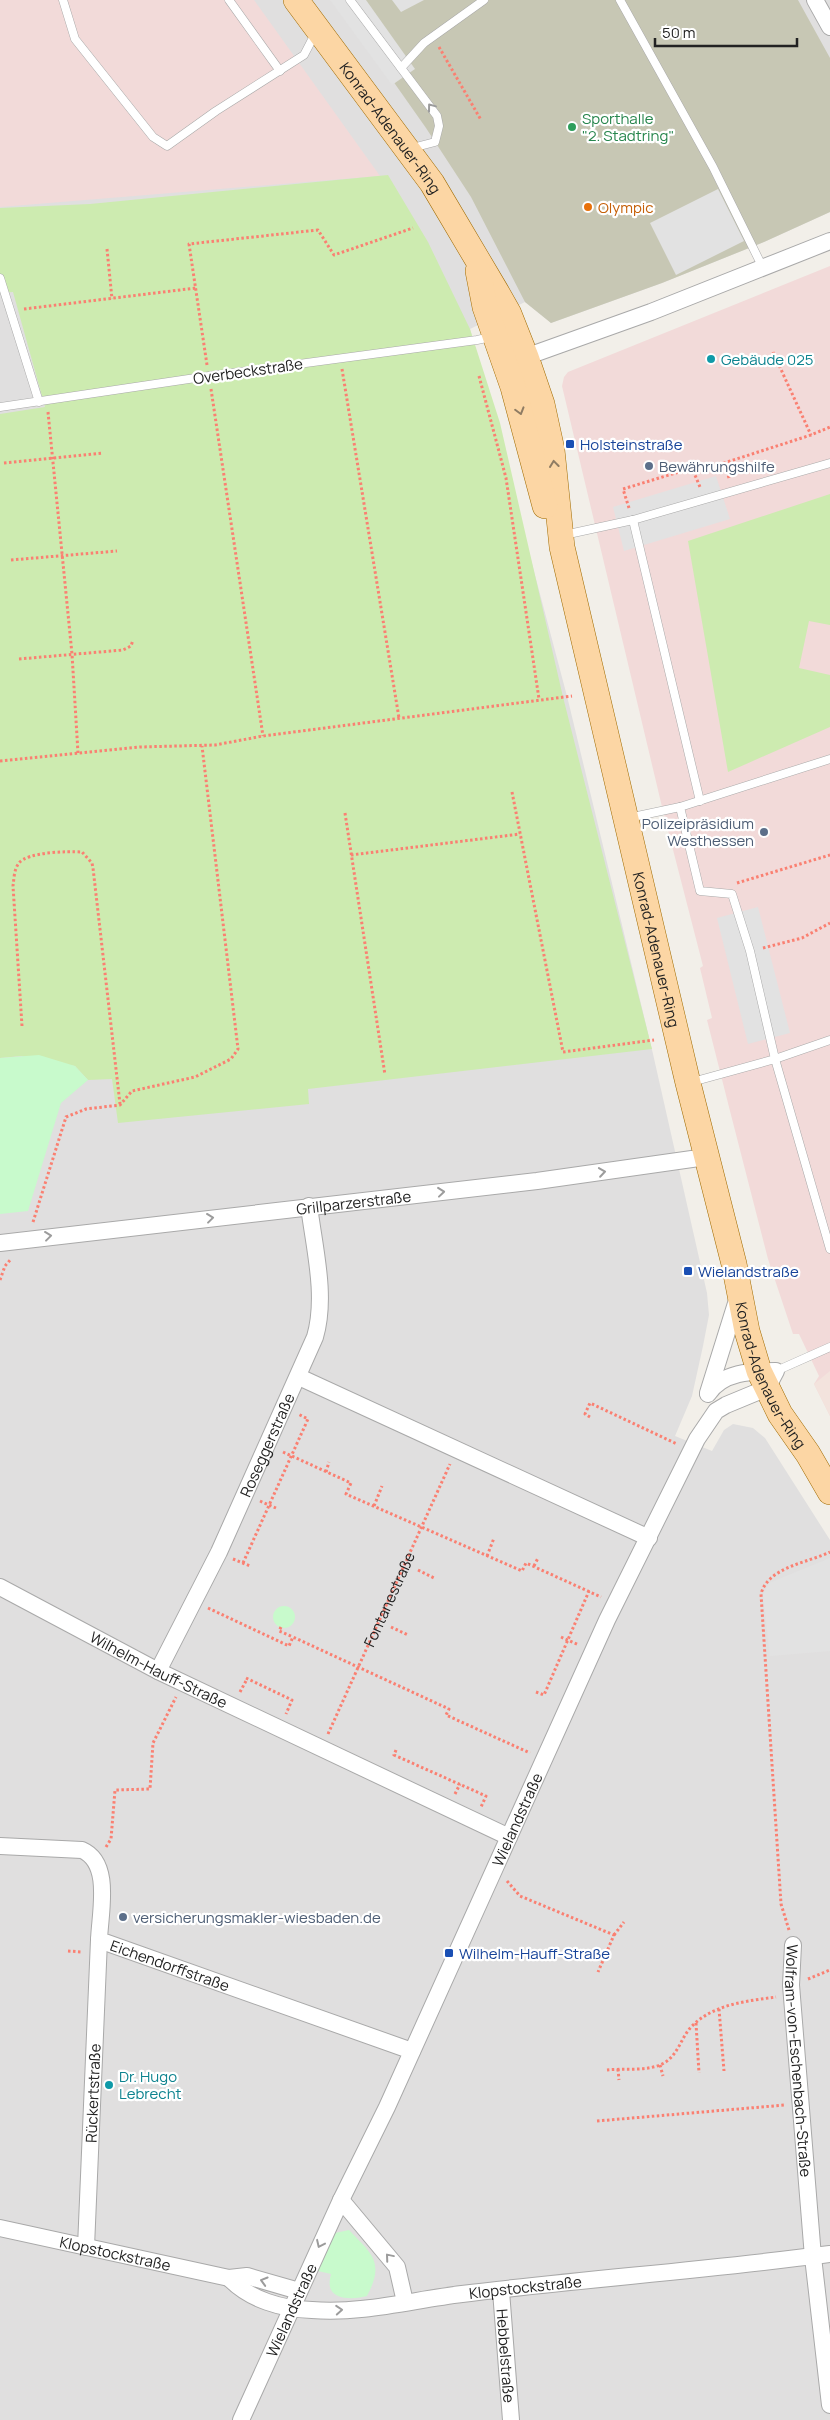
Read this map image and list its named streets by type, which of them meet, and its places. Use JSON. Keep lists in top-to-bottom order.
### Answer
{
  "streets": {
    "main road": ["Konrad-Adenauer-Ring"],
    "street": [
      "Grillparzerstraße",
      "Roseggerstraße",
      "Wilhelm-Hauff-Straße",
      "Wielandstraße",
      "Eichendorffstraße",
      "Wolfram-von-Eschenbach-Straße",
      "Rückertstraße",
      "Klopstockstraße",
      "Hebbelstraße"
    ],
    "lane": ["Overbeckstraße"],
    "path": ["Fontanestraße"]
  },
  "crossings": [
    ["Konrad-Adenauer-Ring", "Overbeckstraße"],
    ["Konrad-Adenauer-Ring", "Grillparzerstraße"],
    ["Konrad-Adenauer-Ring", "Wielandstraße"],
    ["Grillparzerstraße", "Roseggerstraße"],
    ["Roseggerstraße", "Wilhelm-Hauff-Straße"],
    ["Fontanestraße", "Wilhelm-Hauff-Straße"],
    ["Wilhelm-Hauff-Straße", "Wielandstraße"],
    ["Wielandstraße", "Eichendorffstraße"],
    ["Wielandstraße", "Klopstockstraße"],
    ["Eichendorffstraße", "Rückertstraße"],
    ["Wolfram-von-Eschenbach-Straße", "Klopstockstraße"],
    ["Rückertstraße", "Klopstockstraße"],
    ["Klopstockstraße", "Hebbelstraße"]
  ],
  "one_way": ["Grillparzerstraße"],
  "places": {
    "other": [
      "Sporthalle \"2. Stadtring\"",
      "Olympic",
      "Gebäude 025",
      "Bewährungshilfe",
      "Polizeipräsidium Westhessen",
      "versicherungsmakler-wiesbaden.de",
      "Dr. Hugo Lebrecht"
    ],
    "transit": ["Holsteinstraße", "Wielandstraße", "Wilhelm-Hauff-Straße"]
  },
  "scale_bar": "50 m"
}
